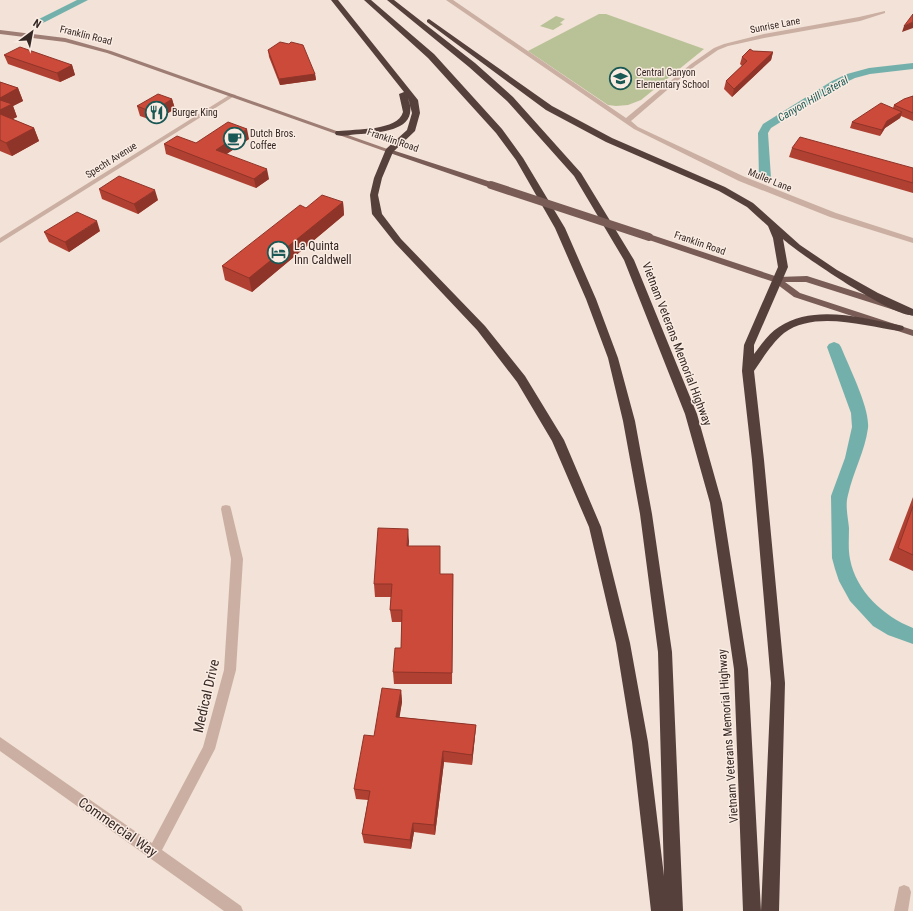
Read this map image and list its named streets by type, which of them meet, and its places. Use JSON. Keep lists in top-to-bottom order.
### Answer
{
  "streets": {
    "highway": ["Vietnam Veterans Memorial Highway"],
    "main road": ["Franklin Road"],
    "street": [
      "Sunrise Lane",
      "Specht Avenue",
      "Muller Lane",
      "Medical Drive",
      "Commercial Way"
    ]
  },
  "crossings": [
    ["Sunrise Lane", "Muller Lane"],
    ["Franklin Road", "Specht Avenue"],
    ["Medical Drive", "Commercial Way"]
  ],
  "water": ["Canyon Hill Lateral"],
  "places": {
    "school or university": ["Central Canyon Elementary School"],
    "restaurant": ["Burger King"],
    "cafe": ["Dutch Bros. Coffee"],
    "hotel": ["La Quinta Inn Caldwell"]
  },
  "north": "top right"
}
